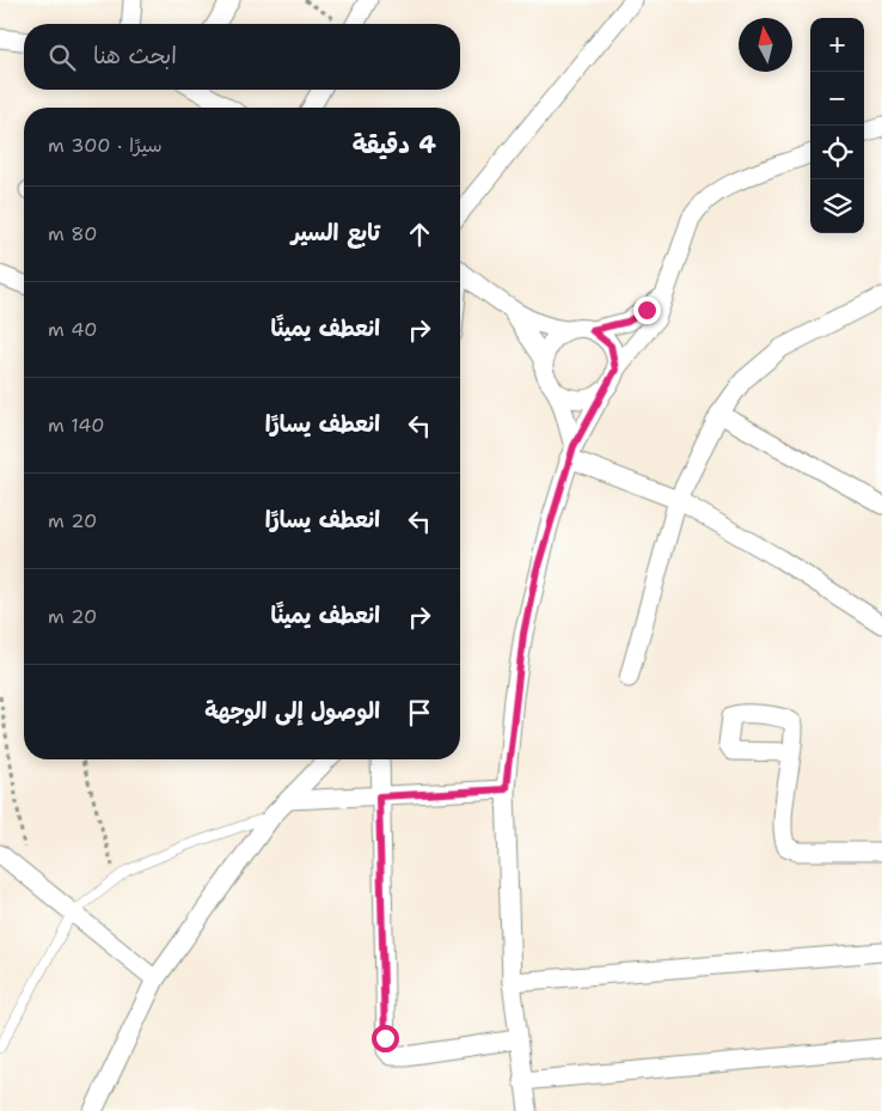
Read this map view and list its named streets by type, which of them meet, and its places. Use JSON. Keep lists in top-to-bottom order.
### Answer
{
  "north": "top",
  "page": {
    "map_buttons": ["+", "−"],
    "search": "ابحث هنا",
    "heading": ["4 دقيقة", "سيرًا · 300 m"],
    "list": [
      ["تابع السير", "80 m"],
      ["انعطف يمينًا", "40 m"],
      ["انعطف يسارًا", "140 m"],
      ["انعطف يسارًا", "20 m"],
      ["انعطف يمينًا", "20 m"],
      "الوصول إلى الوجهة"
    ]
  }
}
